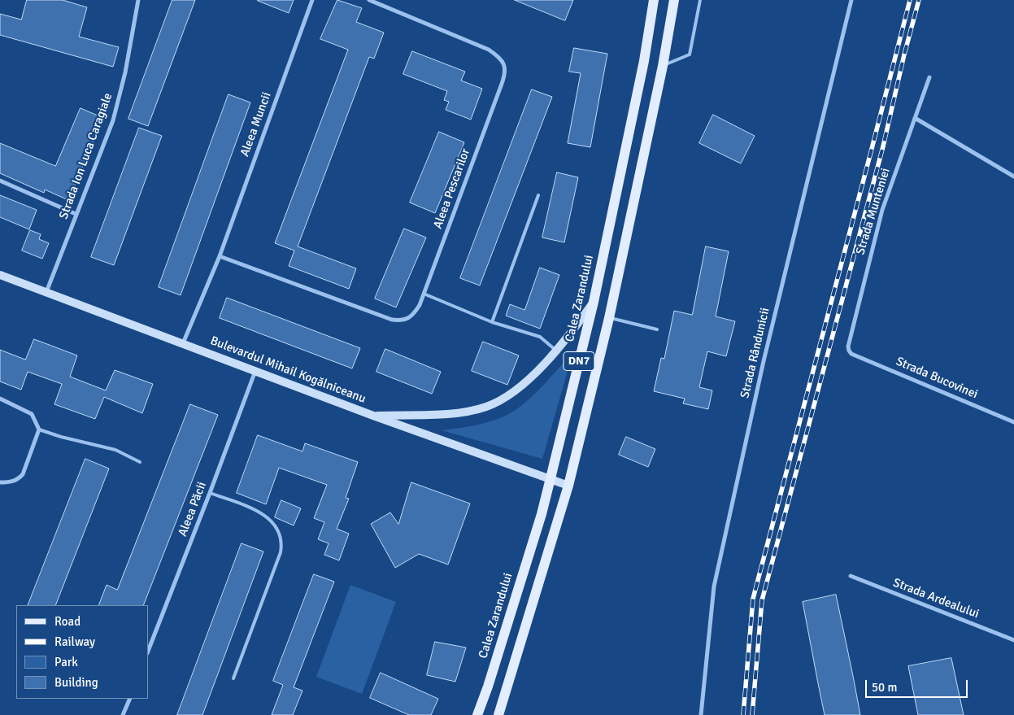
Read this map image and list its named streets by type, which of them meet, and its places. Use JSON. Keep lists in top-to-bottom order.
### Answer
{
  "streets": {
    "main road": ["Calea Zarandului", "DN7"],
    "street": [
      "Aleea Muncii",
      "Strada Ion Luca Caragiale",
      "Aleea Pescarilor",
      "Strada Munteniei",
      "Strada Rândunicii",
      "Bulevardul Mihail Kogălniceanu",
      "Strada Bucovinei",
      "Aleea Păcii",
      "Strada Ardealului"
    ]
  },
  "crossings": [
    ["Aleea Muncii", "Aleea Pescarilor"],
    ["Aleea Muncii", "Bulevardul Mihail Kogălniceanu"],
    ["Strada Ion Luca Caragiale", "Bulevardul Mihail Kogălniceanu"],
    ["Strada Munteniei", "Strada Bucovinei"],
    ["Calea Zarandului", "Bulevardul Mihail Kogălniceanu"],
    ["DN7", "Bulevardul Mihail Kogălniceanu"],
    ["Bulevardul Mihail Kogălniceanu", "Aleea Păcii"]
  ],
  "legend": [
    "Road",
    "Railway",
    "Park",
    "Building"
  ],
  "scale_bar": "50 m"
}
